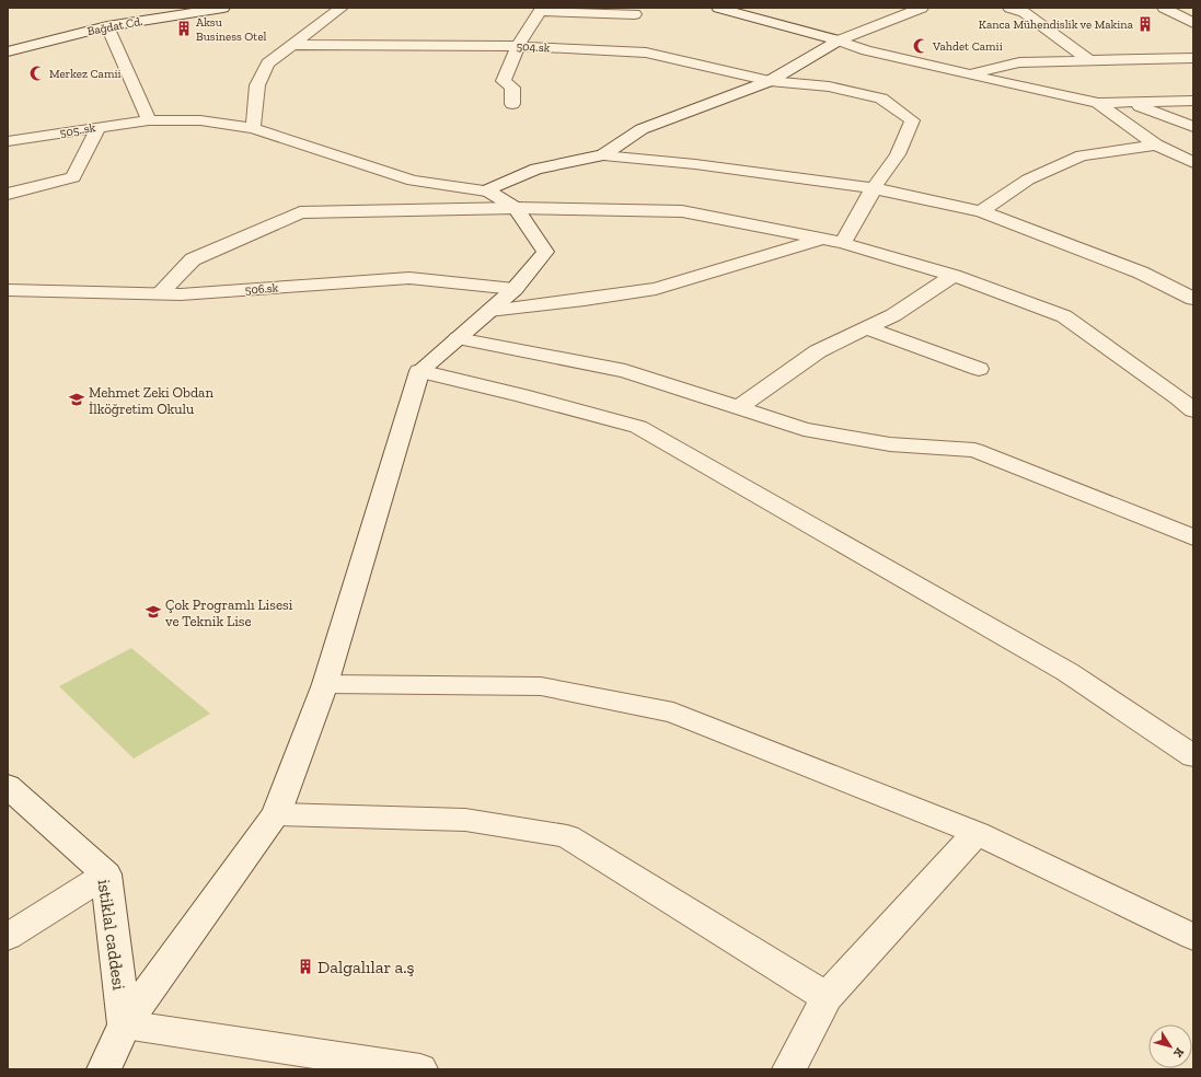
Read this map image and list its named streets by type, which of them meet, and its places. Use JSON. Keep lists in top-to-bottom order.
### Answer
{
  "streets": {
    "street": [
      "Bağdat Cd.",
      "504.sk",
      "505..sk",
      "506.sk",
      "istiklal caddesi"
    ]
  },
  "places": {
    "building": ["Kanca Mühendislik ve Makina", "Aksu Business Otel", "Dalgalılar a.ş"],
    "mosque": ["Vahdet Camii", "Merkez Camii"],
    "school or university": ["Mehmet Zeki Obdan İlköğretim Okulu", "Çok Programlı Lisesi ve Teknik Lise"]
  },
  "north": "bottom right"
}
